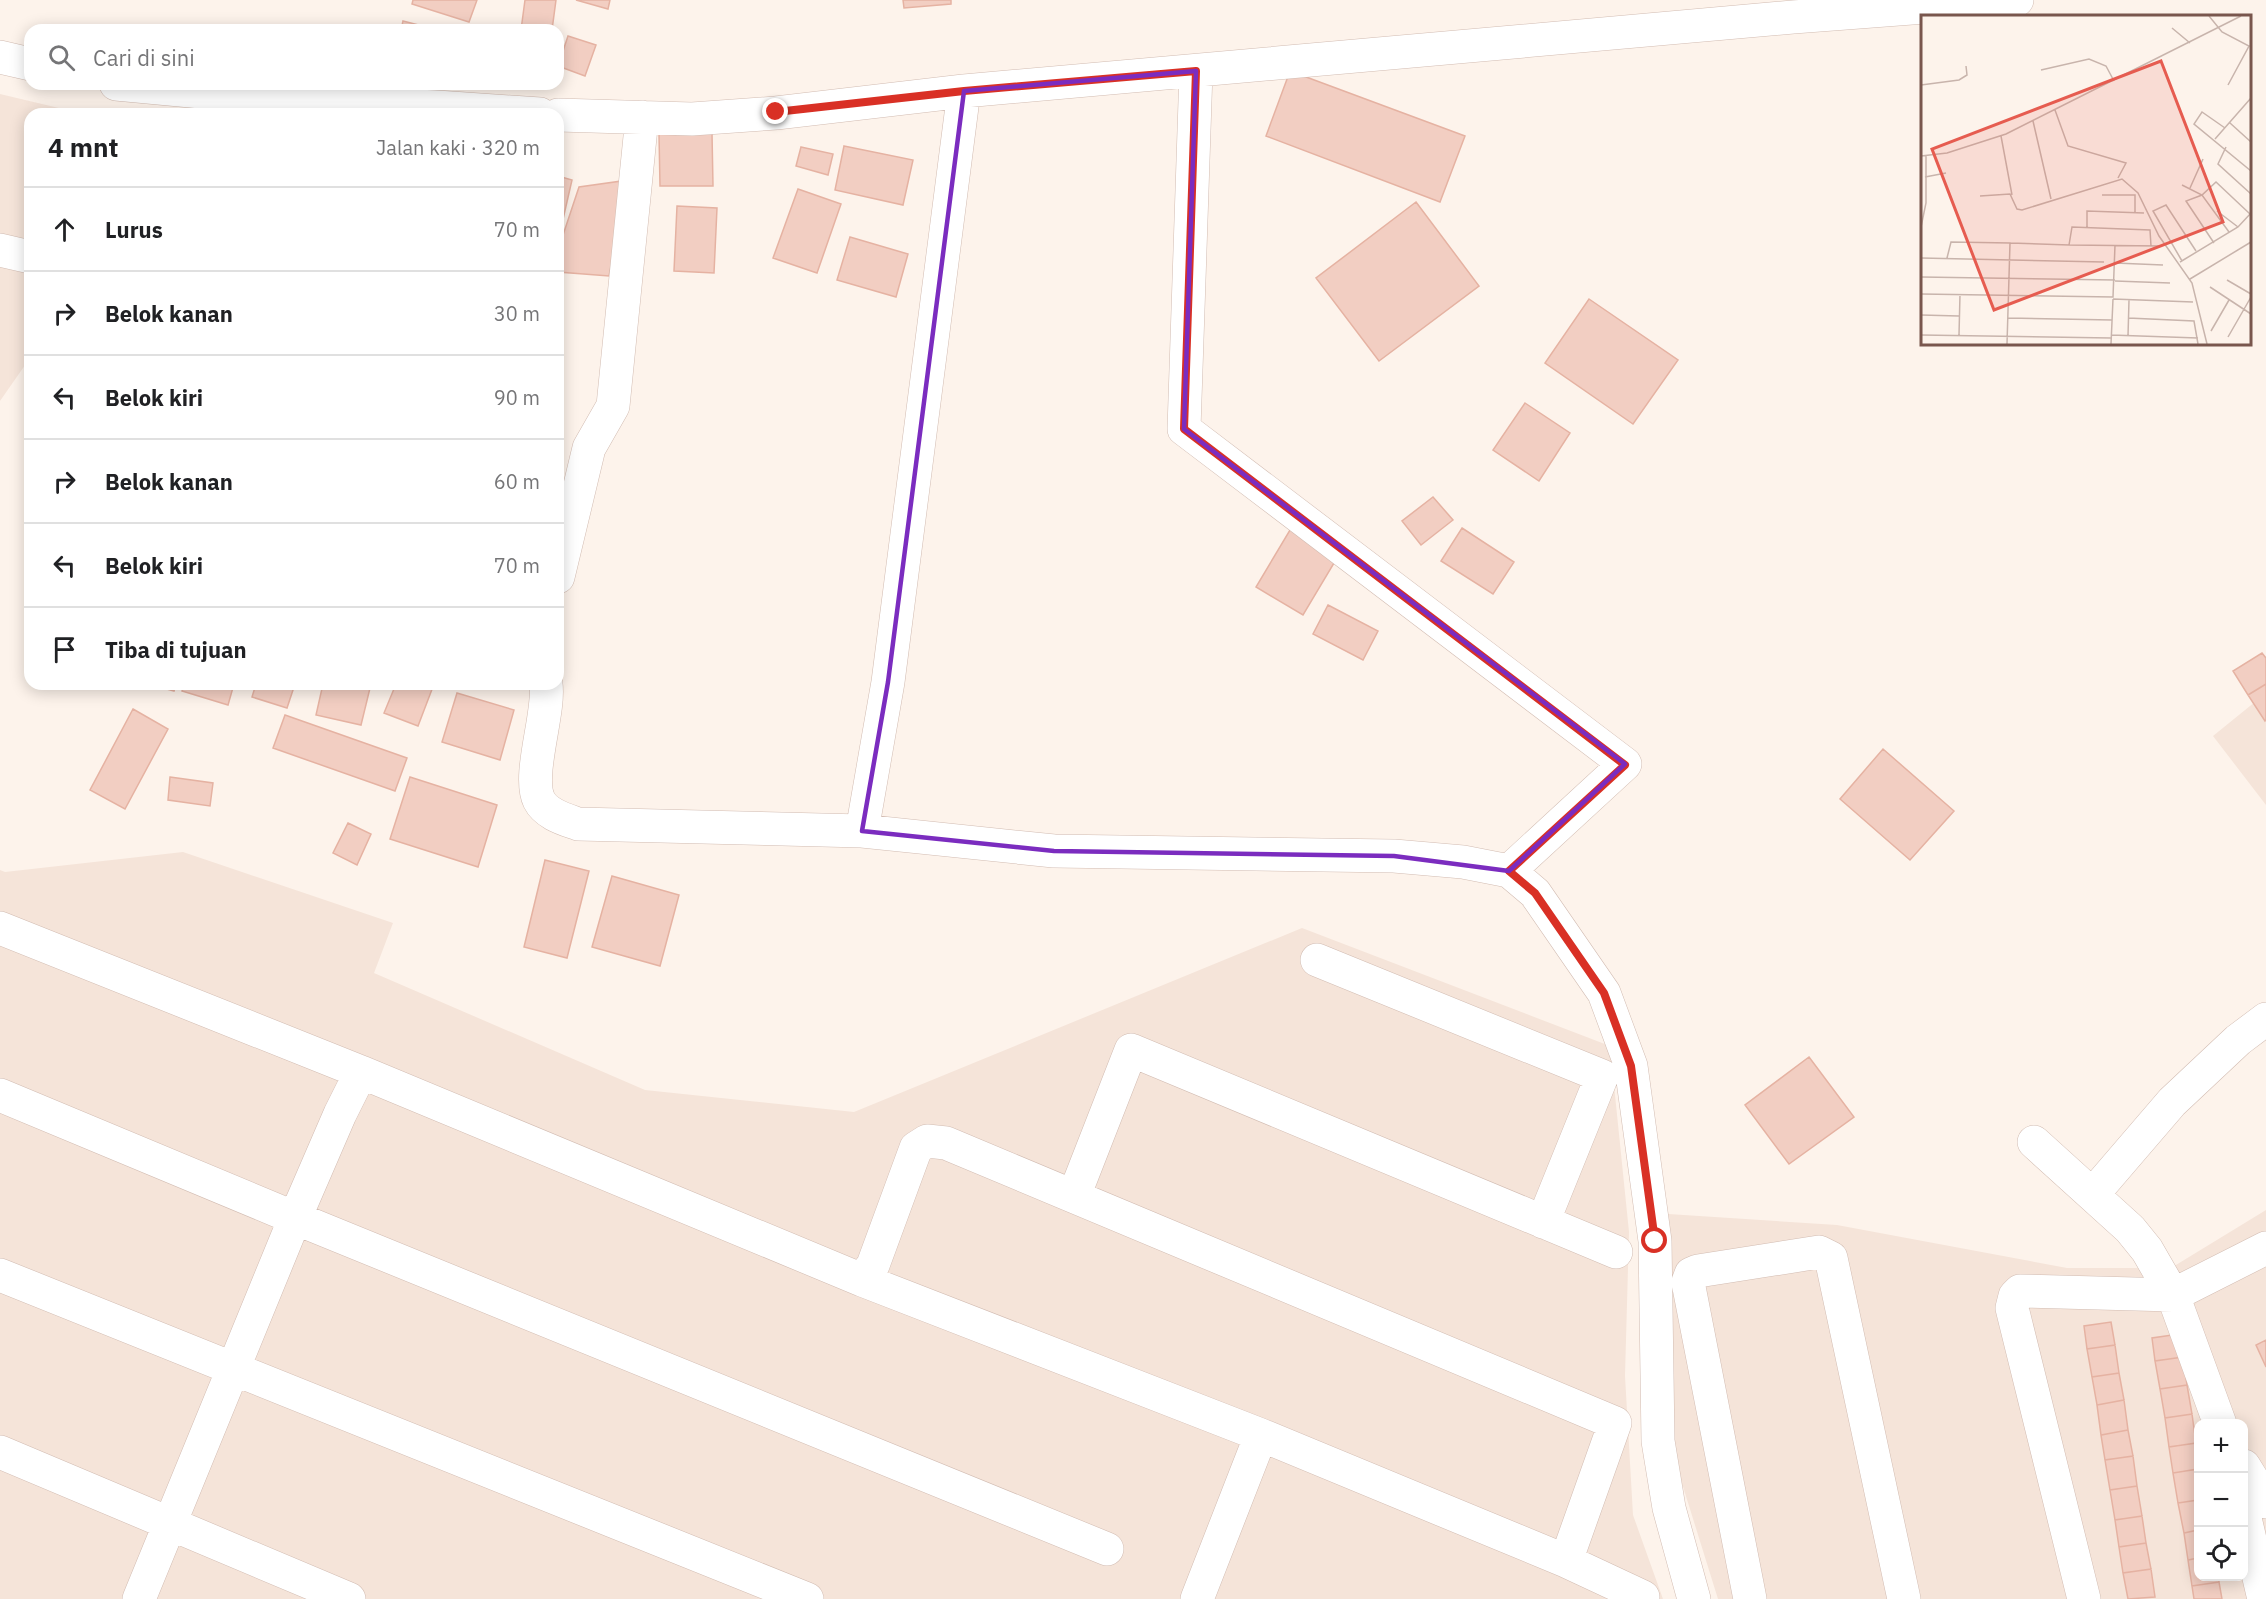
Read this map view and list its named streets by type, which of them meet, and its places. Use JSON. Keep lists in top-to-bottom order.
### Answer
{
  "page": {
    "search": "Cari di sini",
    "heading": ["4 mnt", "Jalan kaki · 320 m"],
    "list": [
      ["Lurus", "70 m"],
      ["Belok kanan", "30 m"],
      ["Belok kiri", "90 m"],
      ["Belok kanan", "60 m"],
      ["Belok kiri", "70 m"],
      "Tiba di tujuan"
    ],
    "map_buttons": ["+", "−"]
  }
}
